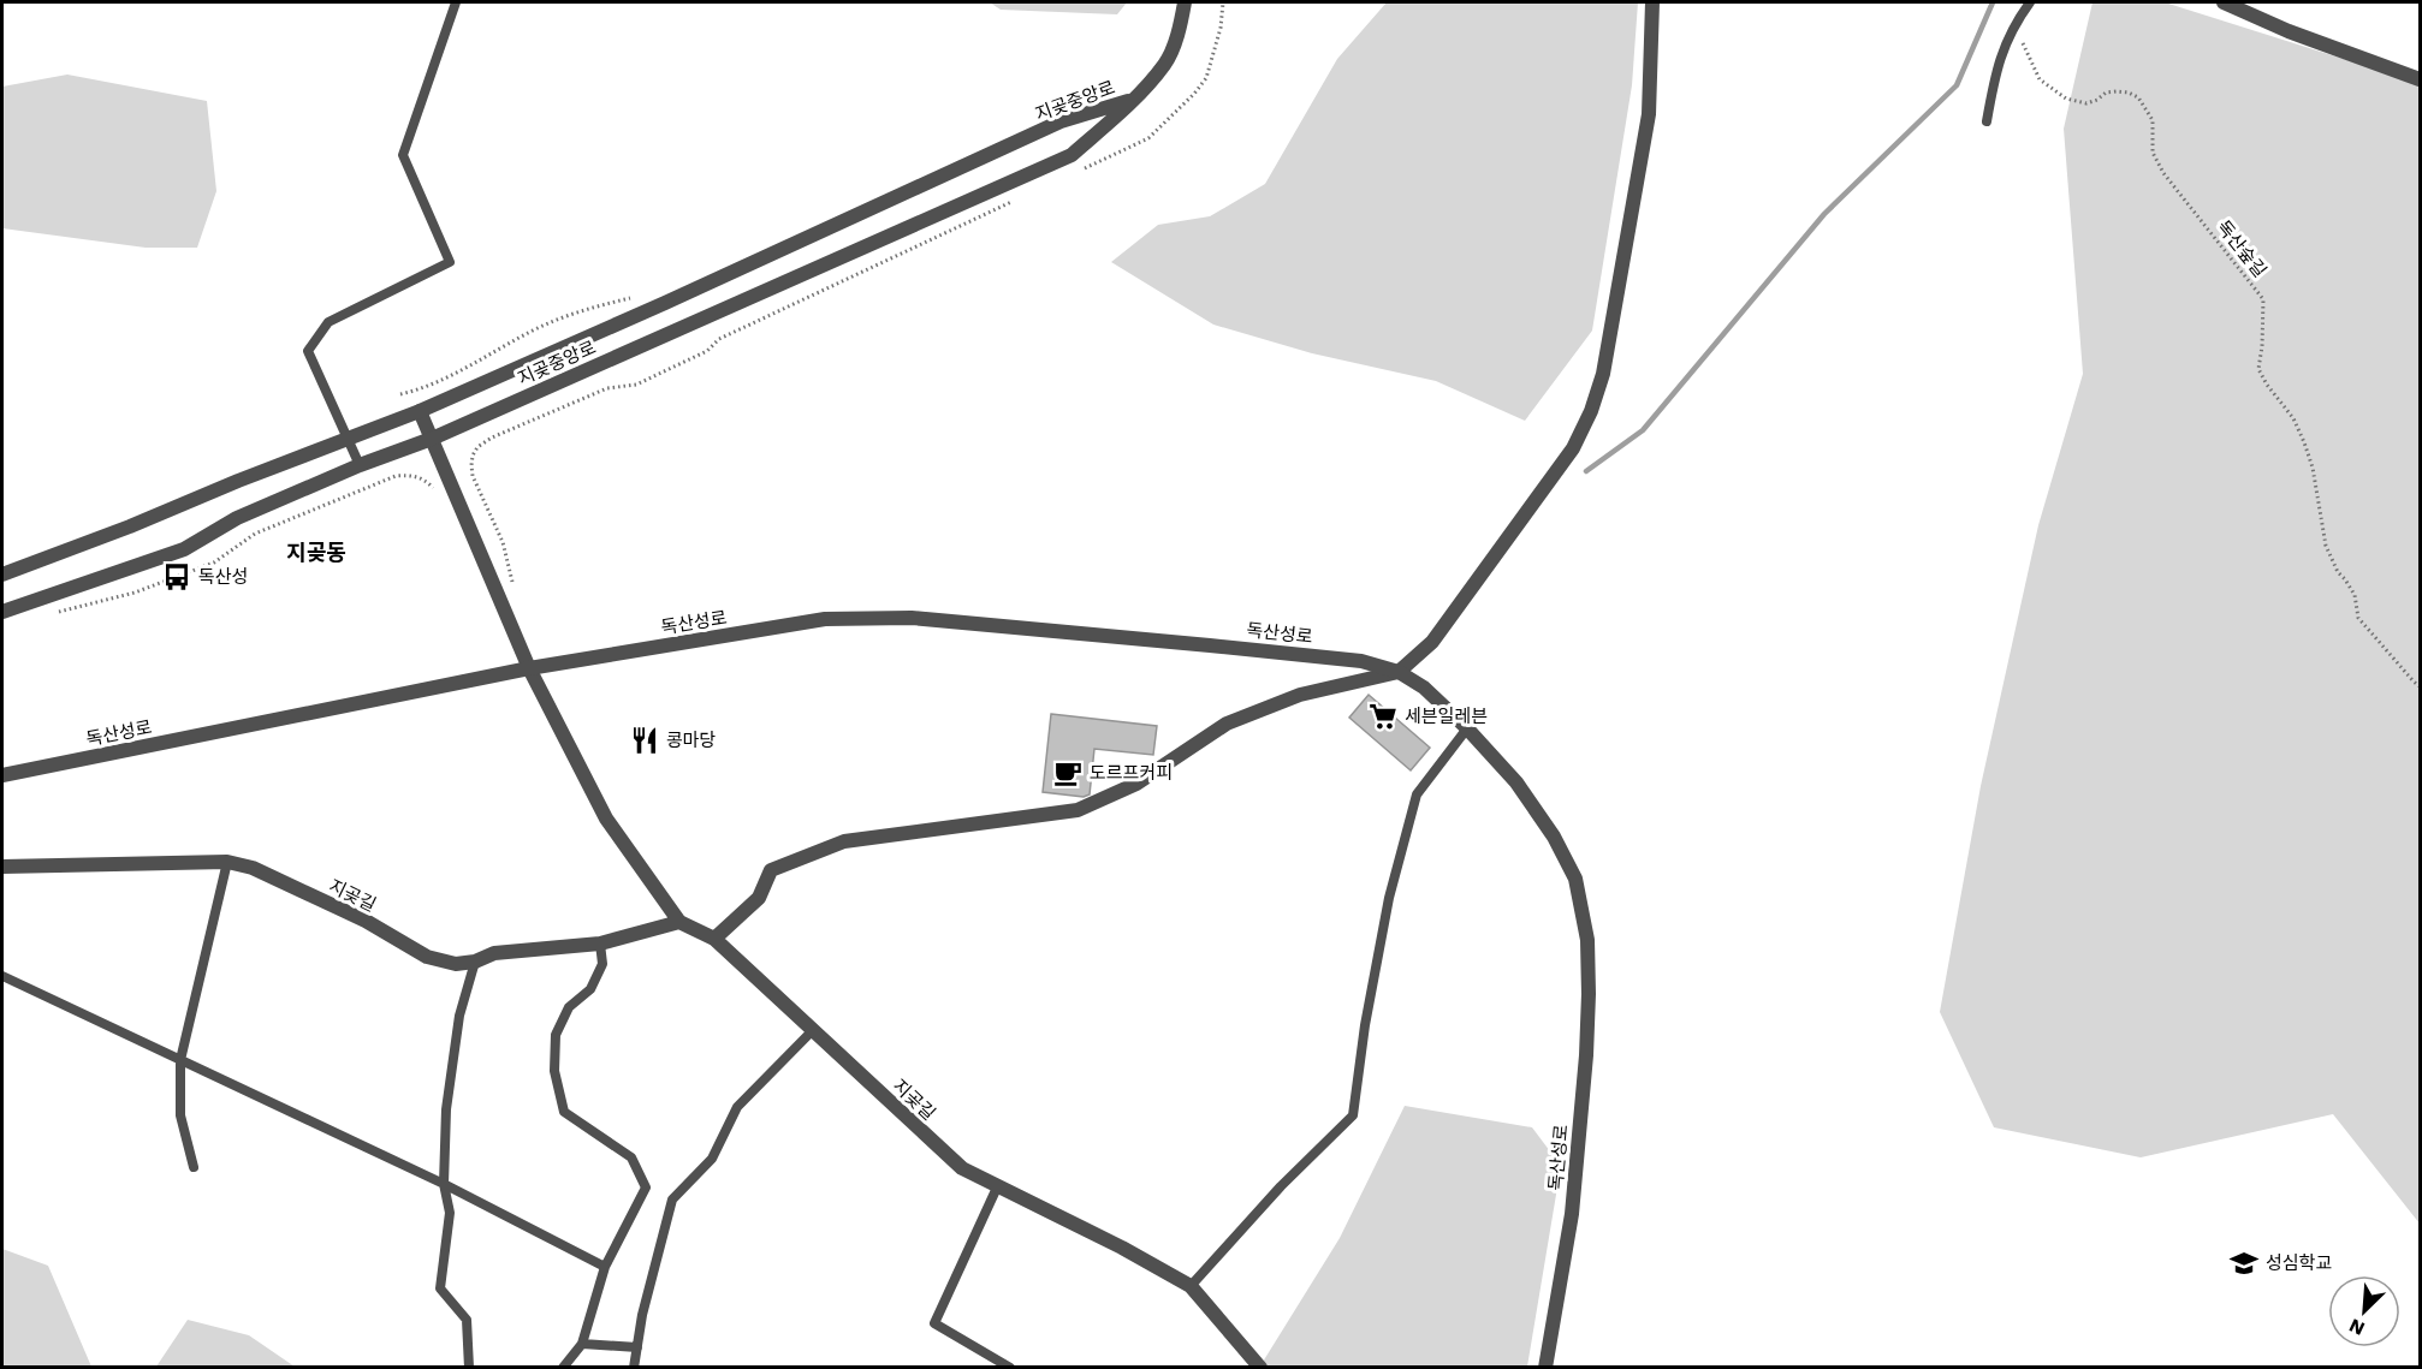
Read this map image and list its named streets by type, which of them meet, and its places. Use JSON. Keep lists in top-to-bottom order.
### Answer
{
  "streets": {
    "street": ["지곶중앙로", "독산성로", "지곶길"],
    "path": ["독산숲길"]
  },
  "crossings": [
    ["지곶중앙로", "지곶길"],
    ["독산성로", "지곶길"]
  ],
  "districts": ["지곶동"],
  "places": {
    "bus stop": ["독산성"],
    "supermarket": ["세븐일레븐"],
    "restaurant": ["콩마당"],
    "cafe": ["도르프커피"],
    "school or university": ["성심학교"]
  },
  "north": "bottom left"
}
